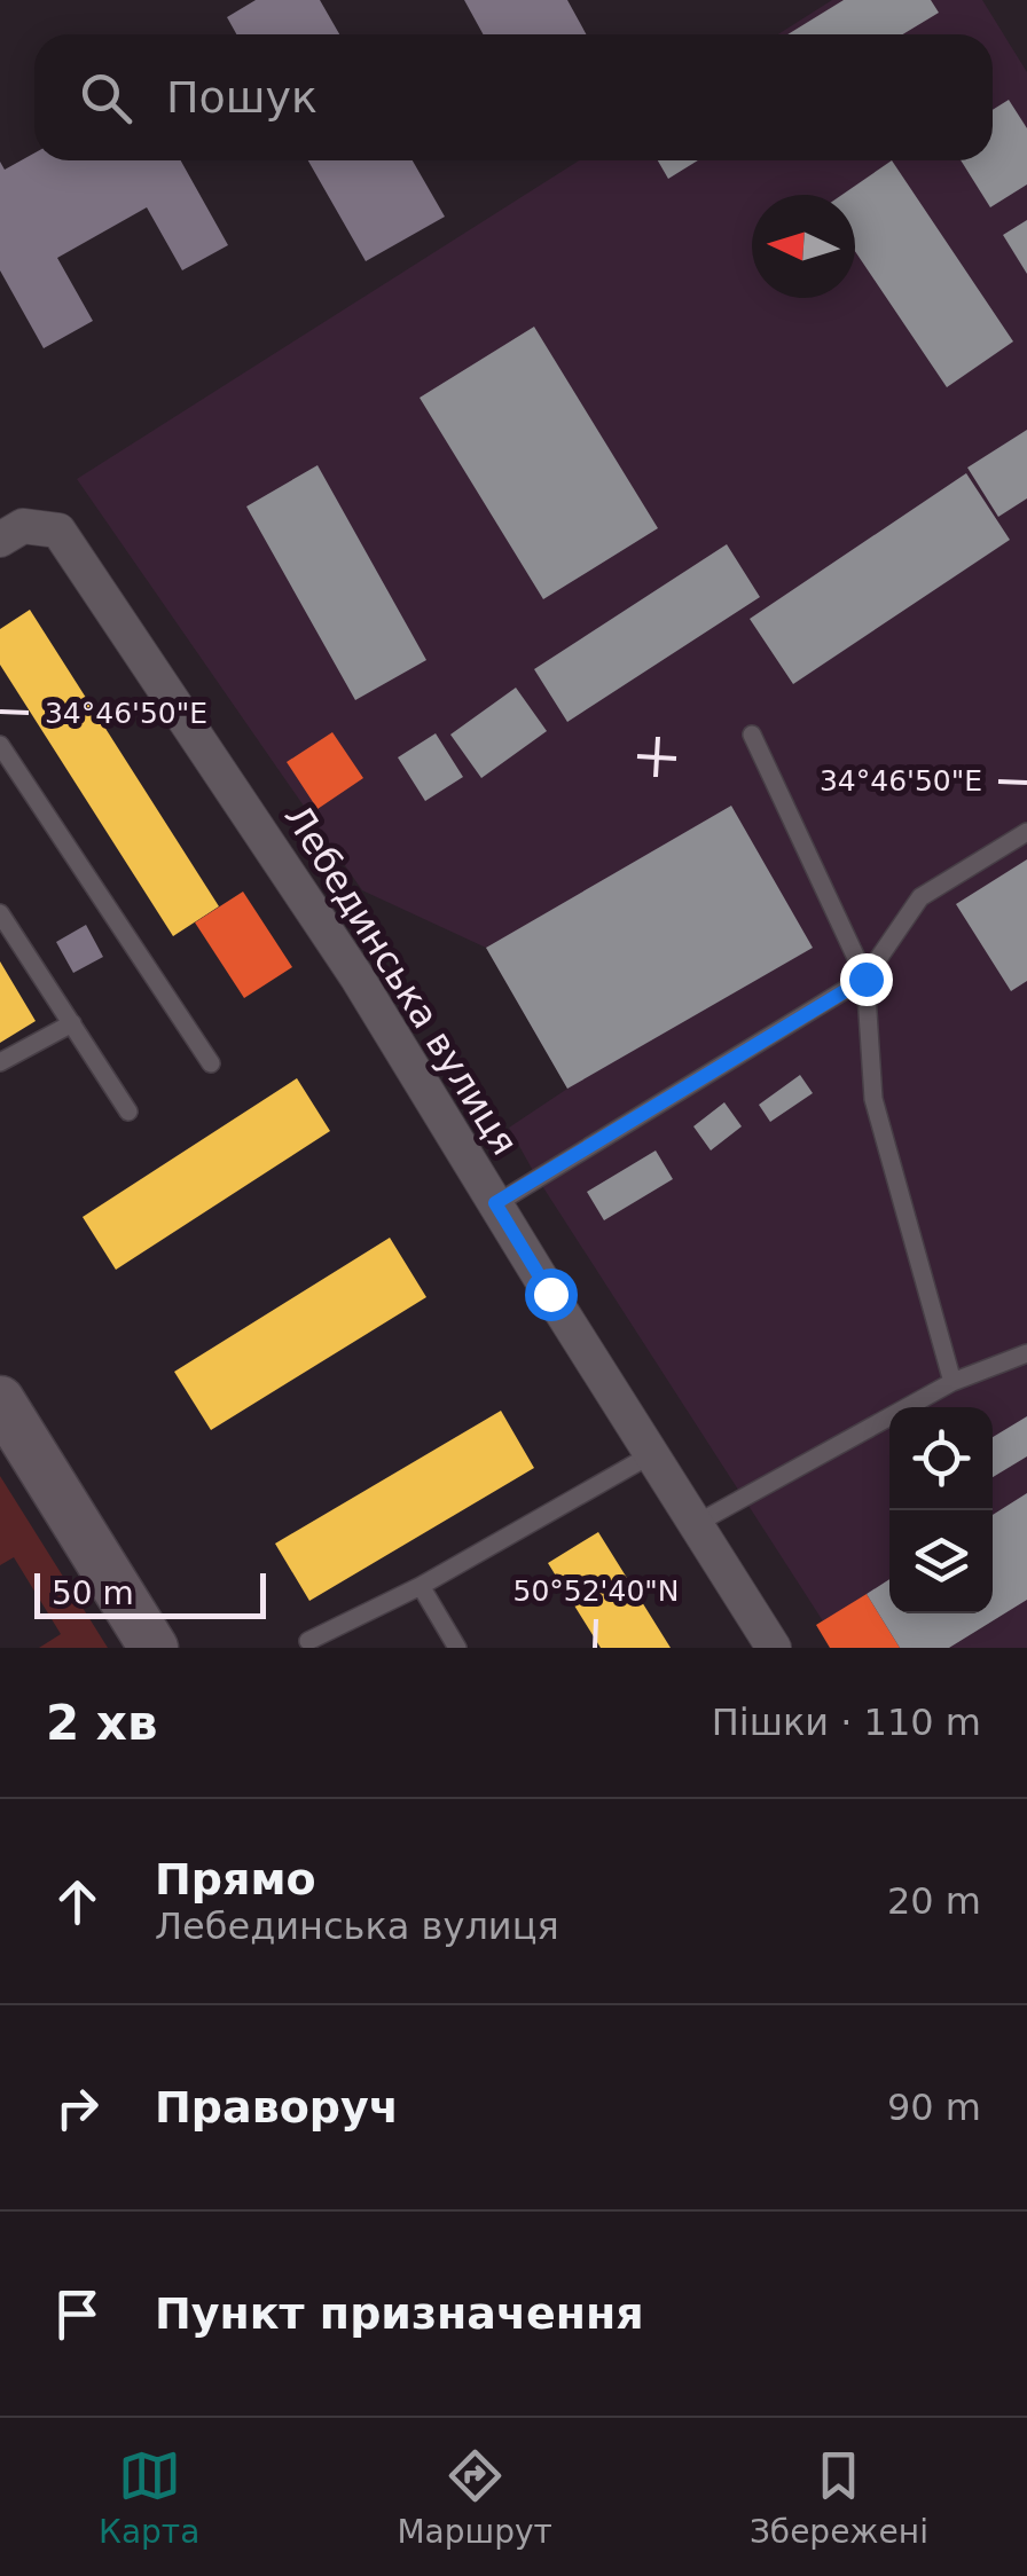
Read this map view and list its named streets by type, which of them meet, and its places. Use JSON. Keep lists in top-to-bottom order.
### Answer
{
  "streets": {
    "street": ["Лебединська вулиця"]
  },
  "scale_bar": "50 m",
  "north": "left",
  "page": {
    "search": "Пошук",
    "scale": "50 m",
    "heading": ["2 хв", "Пішки · 110 m"],
    "list": [
      ["Прямо", "Лебединська вулиця", "20 m"],
      ["Праворуч", "90 m"],
      "Пункт призначення"
    ],
    "nav": ["Карта", "Маршрут", "Збережені"]
  },
  "coordinates": ["34°46'50\"E", "50°52'40\"N"]
}
